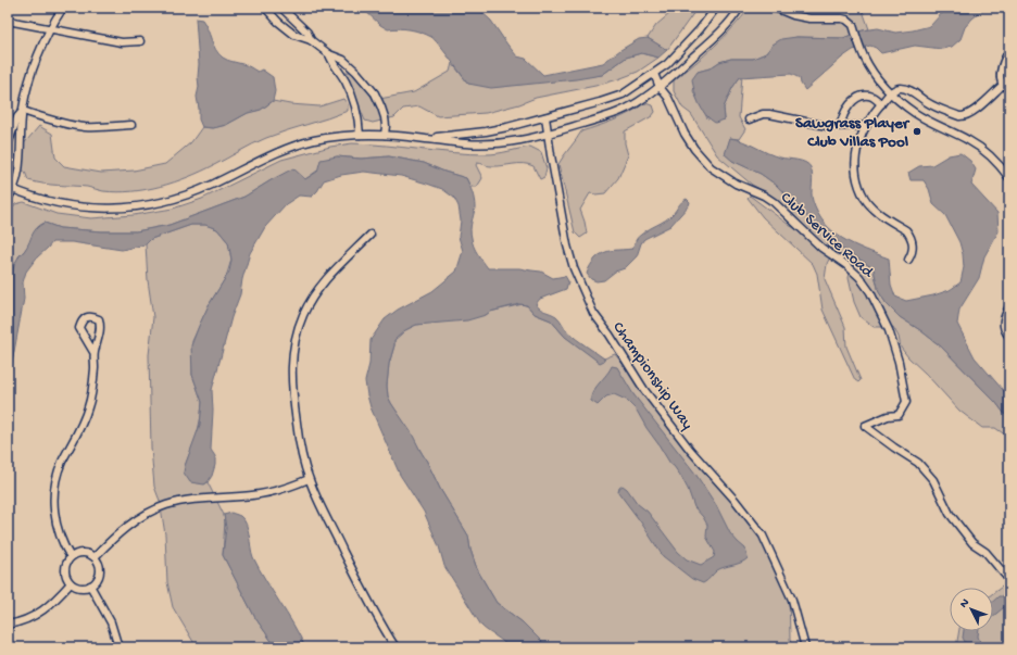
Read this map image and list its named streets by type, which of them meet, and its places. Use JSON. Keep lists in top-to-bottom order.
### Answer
{
  "streets": {
    "street": ["Club Service Road", "Championship Way"]
  },
  "places": ["Sawgrass Player Club Villas Pool"],
  "north": "top left"
}
